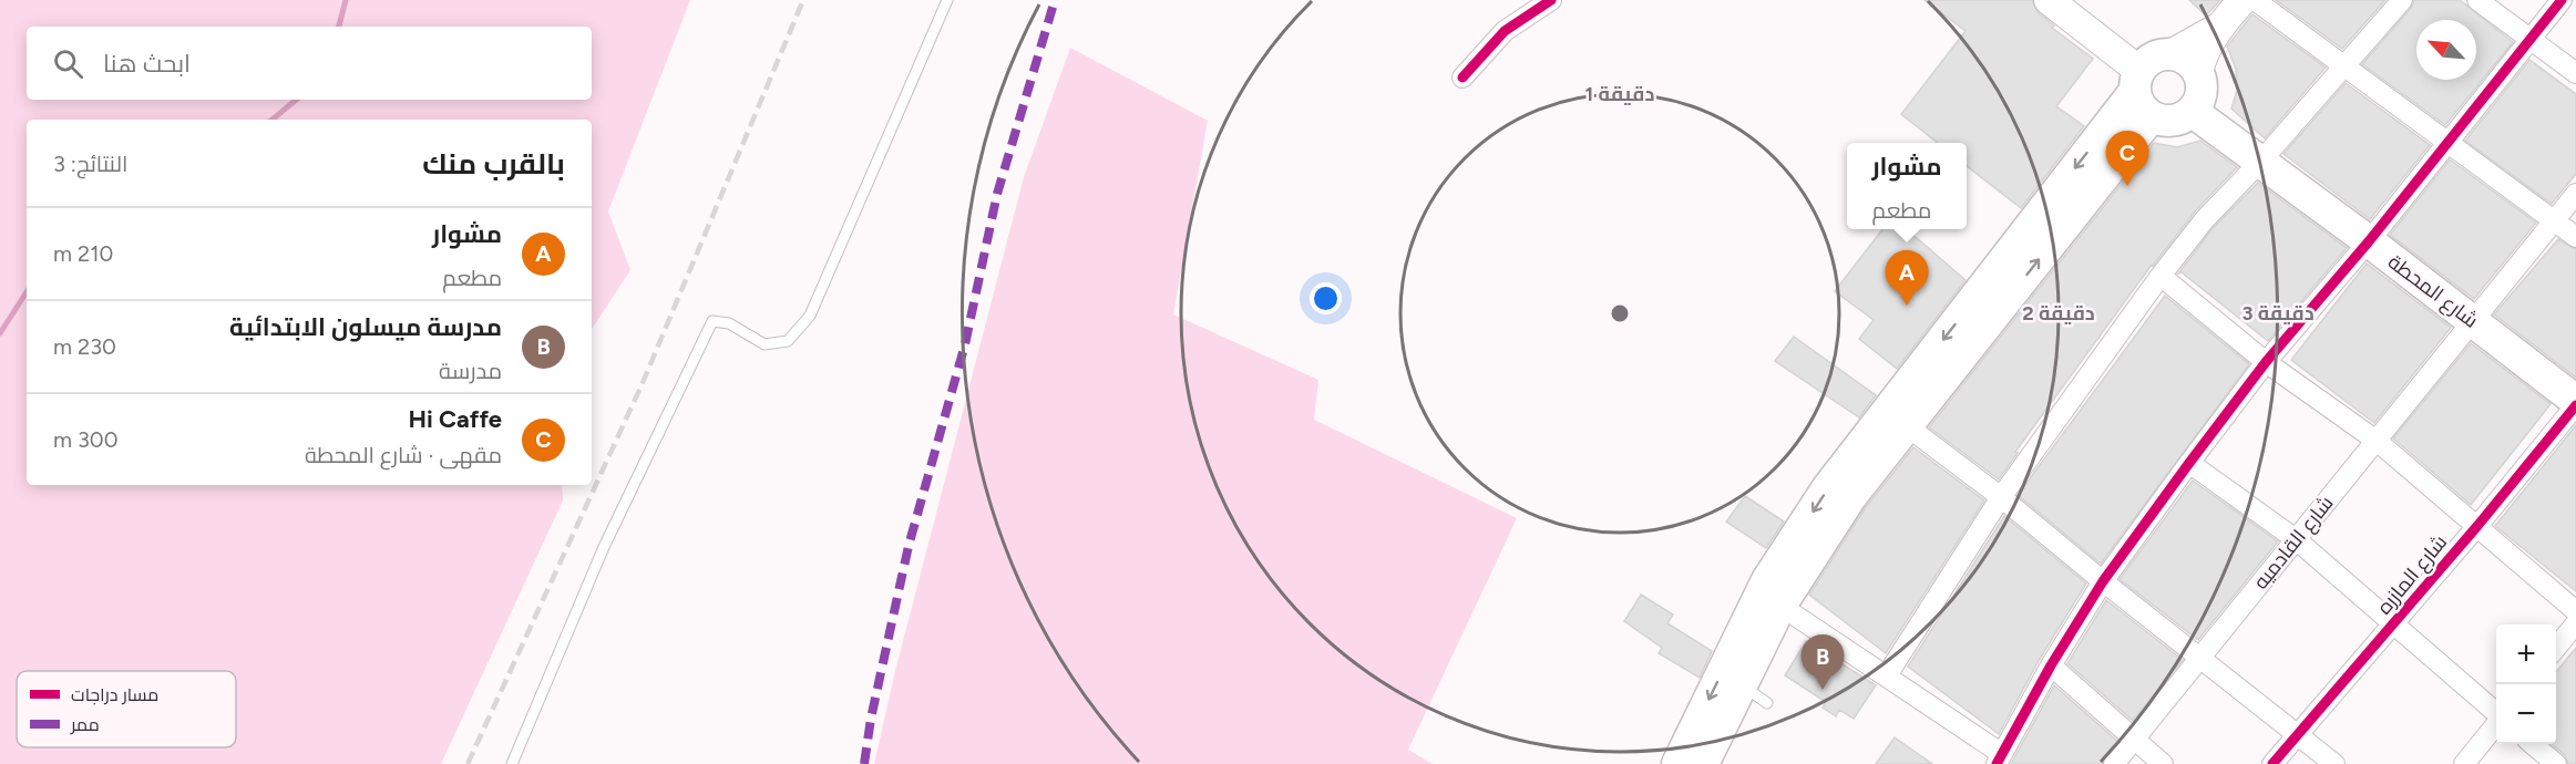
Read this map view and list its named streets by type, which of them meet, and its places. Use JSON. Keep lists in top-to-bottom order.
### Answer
{
  "streets": {
    "main road": ["شارع المحطة"],
    "street": ["شارع القادميه", "شارع المازره"]
  },
  "crossings": [
    ["شارع المحطة", "شارع القادميه"],
    ["شارع المحطة", "شارع المازره"]
  ],
  "legend": ["مسار دراجات", "ممر"],
  "north": "top left",
  "page": {
    "search": "ابحث هنا",
    "heading": ["بالقرب منك", "النتائج: 3"],
    "pins": ["C", "A", "B"],
    "popup": ["مشوار", "مطعم"],
    "list": [
      {
        "mark": "A",
        "name": "مشوار",
        "note": "مطعم",
        "value": "210 m"
      },
      {
        "mark": "B",
        "name": "مدرسة ميسلون الابتدائية",
        "note": "مدرسة",
        "value": "230 m"
      },
      {
        "mark": "C",
        "name": "Hi Caffe",
        "note": "مقهى · شارع المحطة",
        "value": "300 m"
      }
    ],
    "map_buttons": ["+", "−"]
  },
  "rings": ["1 دقيقة", "2 دقيقة", "3 دقيقة"]
}
